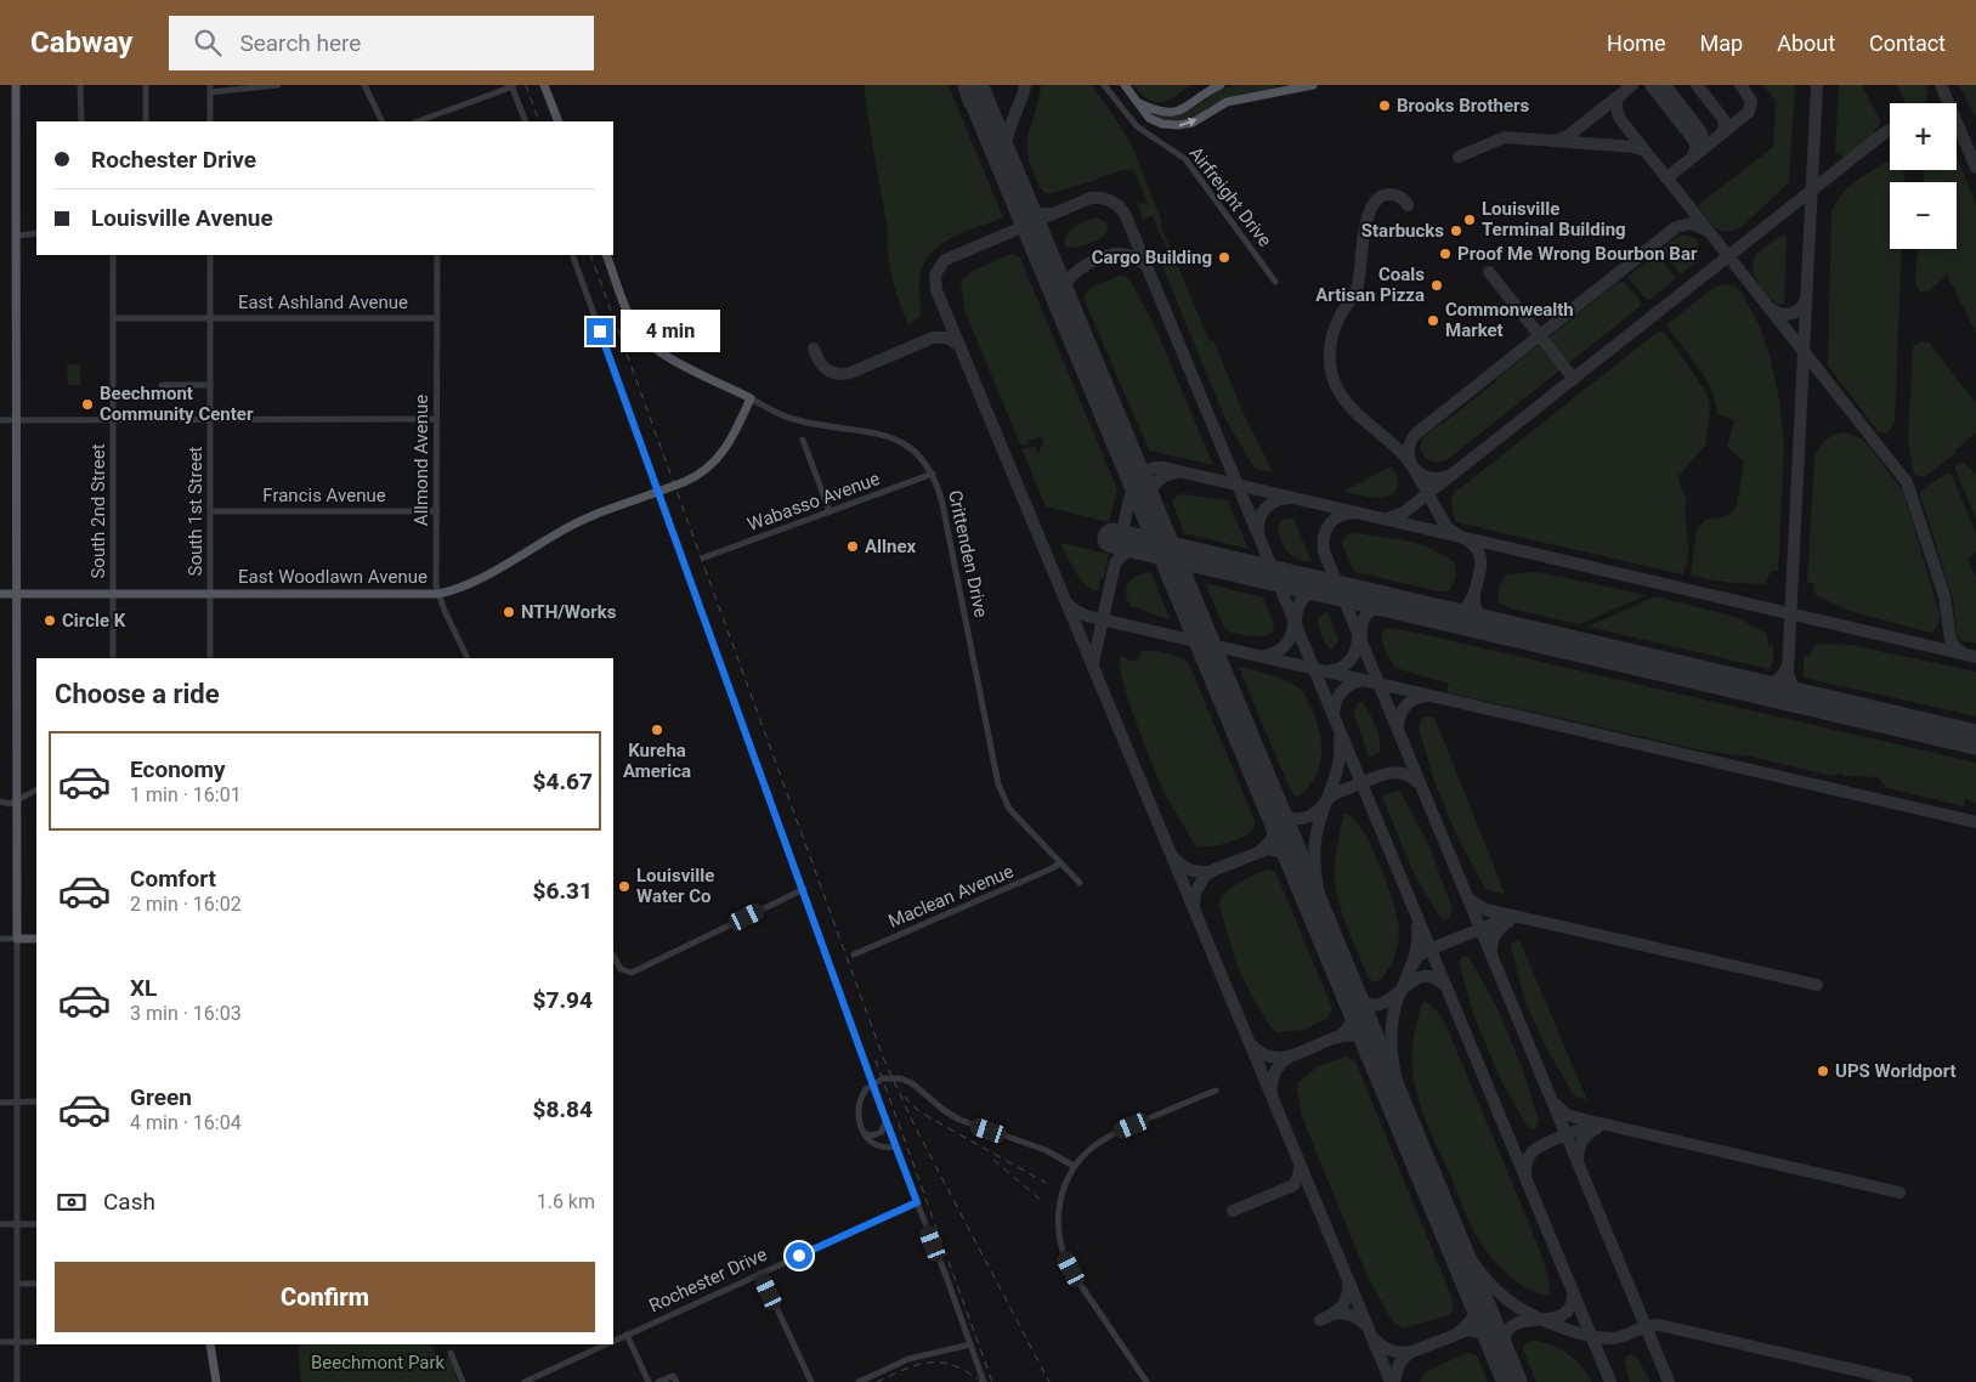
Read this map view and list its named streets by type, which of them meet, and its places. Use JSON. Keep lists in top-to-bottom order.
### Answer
{
  "streets": {
    "main road": ["Crittenden Drive", "East Woodlawn Avenue"],
    "street": [
      "Airfreight Drive",
      "East Ashland Avenue",
      "Allmond Avenue",
      "Francis Avenue",
      "Wabasso Avenue",
      "South 2nd Street",
      "South 1st Street",
      "Maclean Avenue",
      "Rochester Drive"
    ]
  },
  "crossings": [
    ["East Ashland Avenue", "Allmond Avenue"],
    ["East Ashland Avenue", "South 2nd Street"],
    ["East Ashland Avenue", "South 1st Street"],
    ["Allmond Avenue", "Francis Avenue"],
    ["Allmond Avenue", "East Woodlawn Avenue"],
    ["Francis Avenue", "South 1st Street"],
    ["Wabasso Avenue", "Crittenden Drive"],
    ["South 2nd Street", "East Woodlawn Avenue"],
    ["South 1st Street", "East Woodlawn Avenue"],
    ["Crittenden Drive", "East Woodlawn Avenue"],
    ["Crittenden Drive", "Maclean Avenue"]
  ],
  "parks": ["Beechmont Park"],
  "places": [
    "Brooks Brothers",
    "Louisville Terminal Building",
    "Starbucks",
    "Proof Me Wrong Bourbon Bar",
    "Cargo Building",
    "Coals Artisan Pizza",
    "Commonwealth Market",
    "Beechmont Community Center",
    "Allnex",
    "NTH/Works",
    "Circle K",
    "Kureha America",
    "Louisville Water Co",
    "UPS Worldport"
  ],
  "page": {
    "header": "Cabway",
    "search": "Search here",
    "nav": [
      "Home",
      "Map",
      "About",
      "Contact"
    ],
    "map_buttons": ["+", "−"],
    "banner": ["Rochester Drive", "Louisville Avenue"],
    "bubble": "4 min",
    "heading": "Choose a ride",
    "list": [
      {
        "name": "Economy",
        "note": "1 min · 16:01",
        "value": "$4.67"
      },
      {
        "name": "Comfort",
        "note": "2 min · 16:02",
        "value": "$6.31"
      },
      {
        "name": "XL",
        "note": "3 min · 16:03",
        "value": "$7.94"
      },
      {
        "name": "Green",
        "note": "4 min · 16:04",
        "value": "$8.84"
      }
    ],
    "pay": ["Cash", "1.6 km"],
    "buttons": "Confirm"
  }
}
